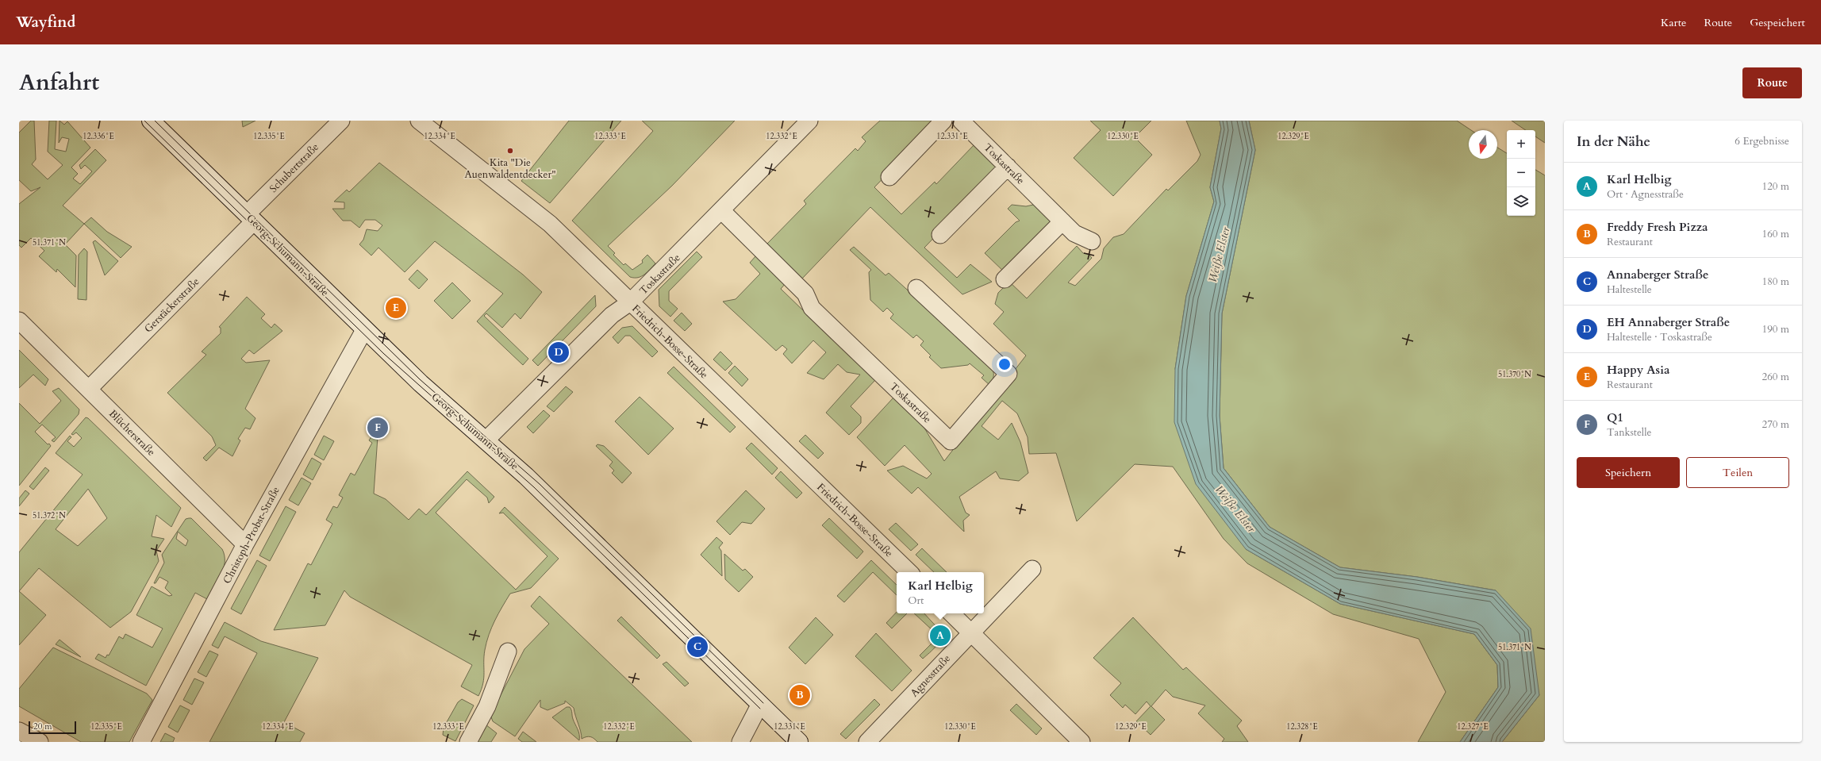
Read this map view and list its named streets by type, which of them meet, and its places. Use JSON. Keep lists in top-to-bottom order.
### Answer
{
  "streets": {
    "main road": ["Georg-Schumann-Straße"],
    "street": [
      "Toskastraße",
      "Schubertstraße",
      "Gerstäckerstraße",
      "Friedrich-Bosse-Straße",
      "Blücherstraße",
      "Christoph-Probst-Straße",
      "Agnesstraße"
    ]
  },
  "crossings": [
    ["Toskastraße", "Georg-Schumann-Straße"],
    ["Toskastraße", "Friedrich-Bosse-Straße"],
    ["Schubertstraße", "Georg-Schumann-Straße"],
    ["Schubertstraße", "Gerstäckerstraße"],
    ["Georg-Schumann-Straße", "Gerstäckerstraße"],
    ["Georg-Schumann-Straße", "Christoph-Probst-Straße"],
    ["Gerstäckerstraße", "Blücherstraße"],
    ["Blücherstraße", "Christoph-Probst-Straße"]
  ],
  "water": ["Weiße Elster"],
  "places": ["Kita \"Die Auenwaldentdecker\""],
  "scale_bar": "20 m",
  "north": "bottom",
  "page": {
    "header": "Wayfind",
    "nav": ["Karte", "Route", "Gespeichert"],
    "title": "Anfahrt",
    "buttons": [
      "Route",
      ["Speichern", "Teilen"]
    ],
    "heading": ["In der Nähe", "6 Ergebnisse"],
    "map_buttons": ["+", "−"],
    "list": [
      {
        "mark": "A",
        "name": "Karl Helbig",
        "note": "Ort · Agnesstraße",
        "value": "120 m"
      },
      {
        "mark": "B",
        "name": "Freddy Fresh Pizza",
        "note": "Restaurant",
        "value": "160 m"
      },
      {
        "mark": "C",
        "name": "Annaberger Straße",
        "note": "Haltestelle",
        "value": "180 m"
      },
      {
        "mark": "D",
        "name": "EH Annaberger Straße",
        "note": "Haltestelle · Toskastraße",
        "value": "190 m"
      },
      {
        "mark": "E",
        "name": "Happy Asia",
        "note": "Restaurant",
        "value": "260 m"
      },
      {
        "mark": "F",
        "name": "Q1",
        "note": "Tankstelle",
        "value": "270 m"
      }
    ],
    "pins": [
      "E",
      "D",
      "F",
      "A",
      "C",
      "B"
    ],
    "popup": ["Karl Helbig", "Ort"],
    "scale": "20 m"
  },
  "coordinates": [
    "12.336°E",
    "12.335°E",
    "12.334°E",
    "12.333°E",
    "12.332°E",
    "12.331°E",
    "12.330°E",
    "12.329°E",
    "51.371°N",
    "51.370°N",
    "51.372°N",
    "12.328°E",
    "12.327°E"
  ]
}
